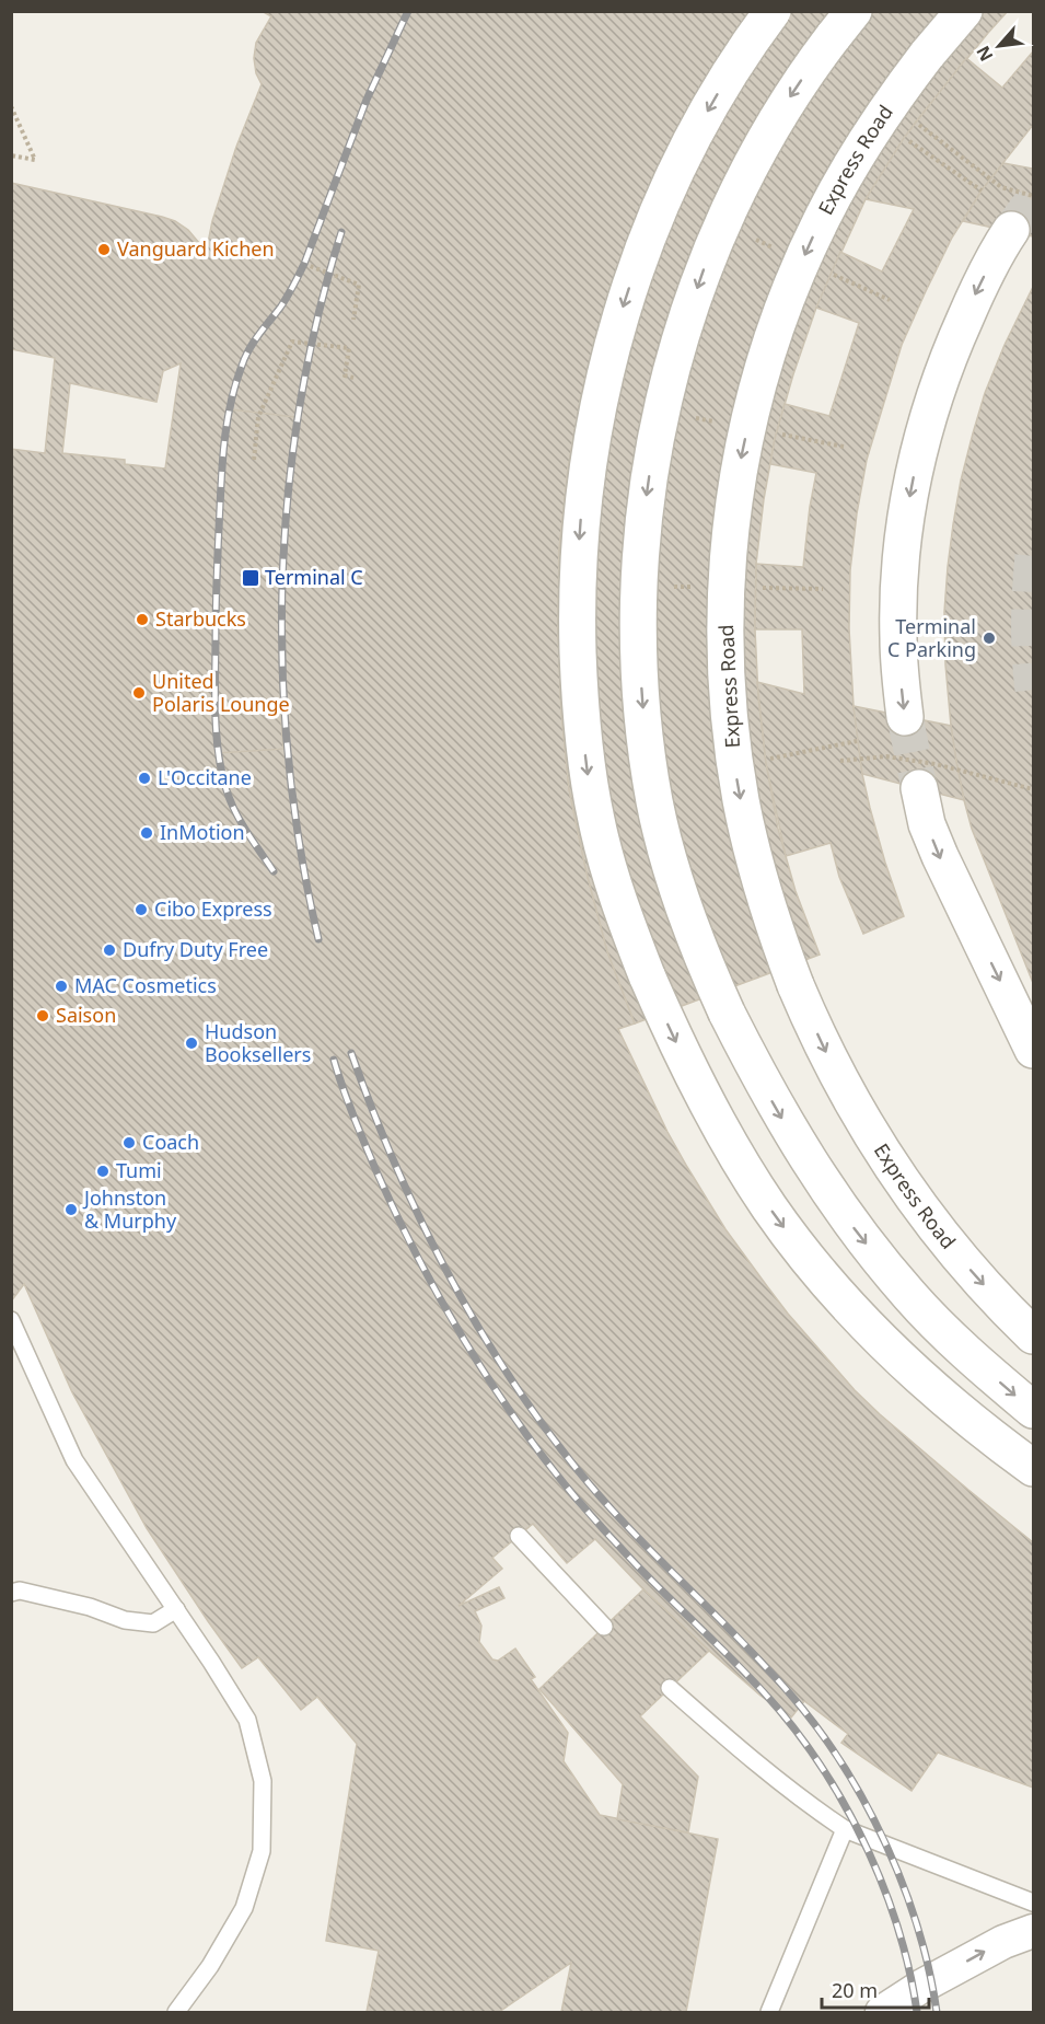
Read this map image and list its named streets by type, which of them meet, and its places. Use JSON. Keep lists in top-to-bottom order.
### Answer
{
  "streets": {
    "street": ["Express Road"]
  },
  "places": {
    "other": [
      "Vanguard Kichen",
      "Starbucks",
      "Terminal C Parking",
      "United Polaris Lounge",
      "L'Occitane",
      "InMotion",
      "Cibo Express",
      "Dufry Duty Free",
      "MAC Cosmetics",
      "Saison",
      "Hudson Booksellers",
      "Coach",
      "Tumi",
      "Johnston & Murphy"
    ],
    "transit": ["Terminal C"]
  },
  "scale_bar": "20 m",
  "north": "bottom left"
}
